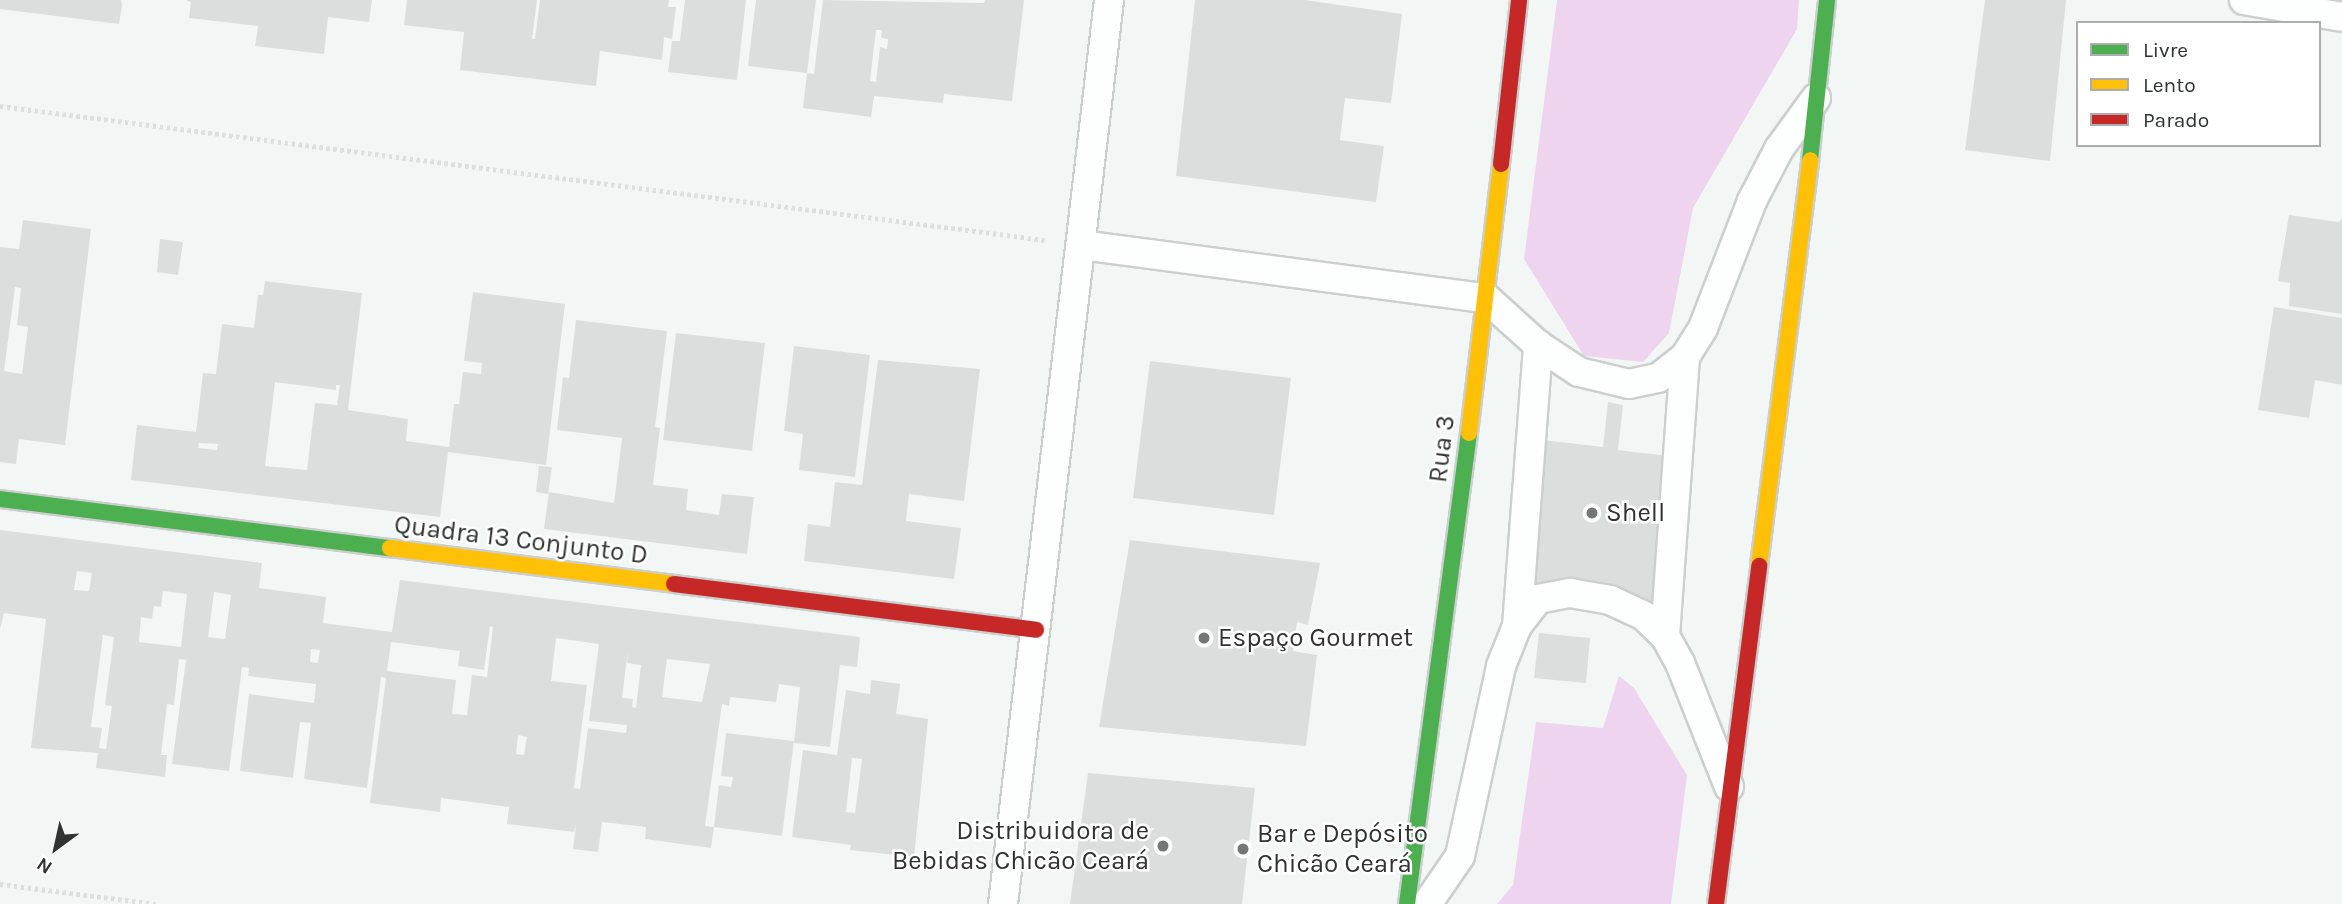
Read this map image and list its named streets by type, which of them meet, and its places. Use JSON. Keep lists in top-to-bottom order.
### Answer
{
  "streets": {
    "main road": ["Rua 3", "Quadra 13 Conjunto D"]
  },
  "places": [
    "Shell",
    "Espaço Gourmet",
    "Distribuidora de Bebidas Chicão Ceará",
    "Bar e Depósito Chicão Ceará"
  ],
  "legend": ["Livre", "Lento", "Parado"],
  "north": "bottom left"
}
